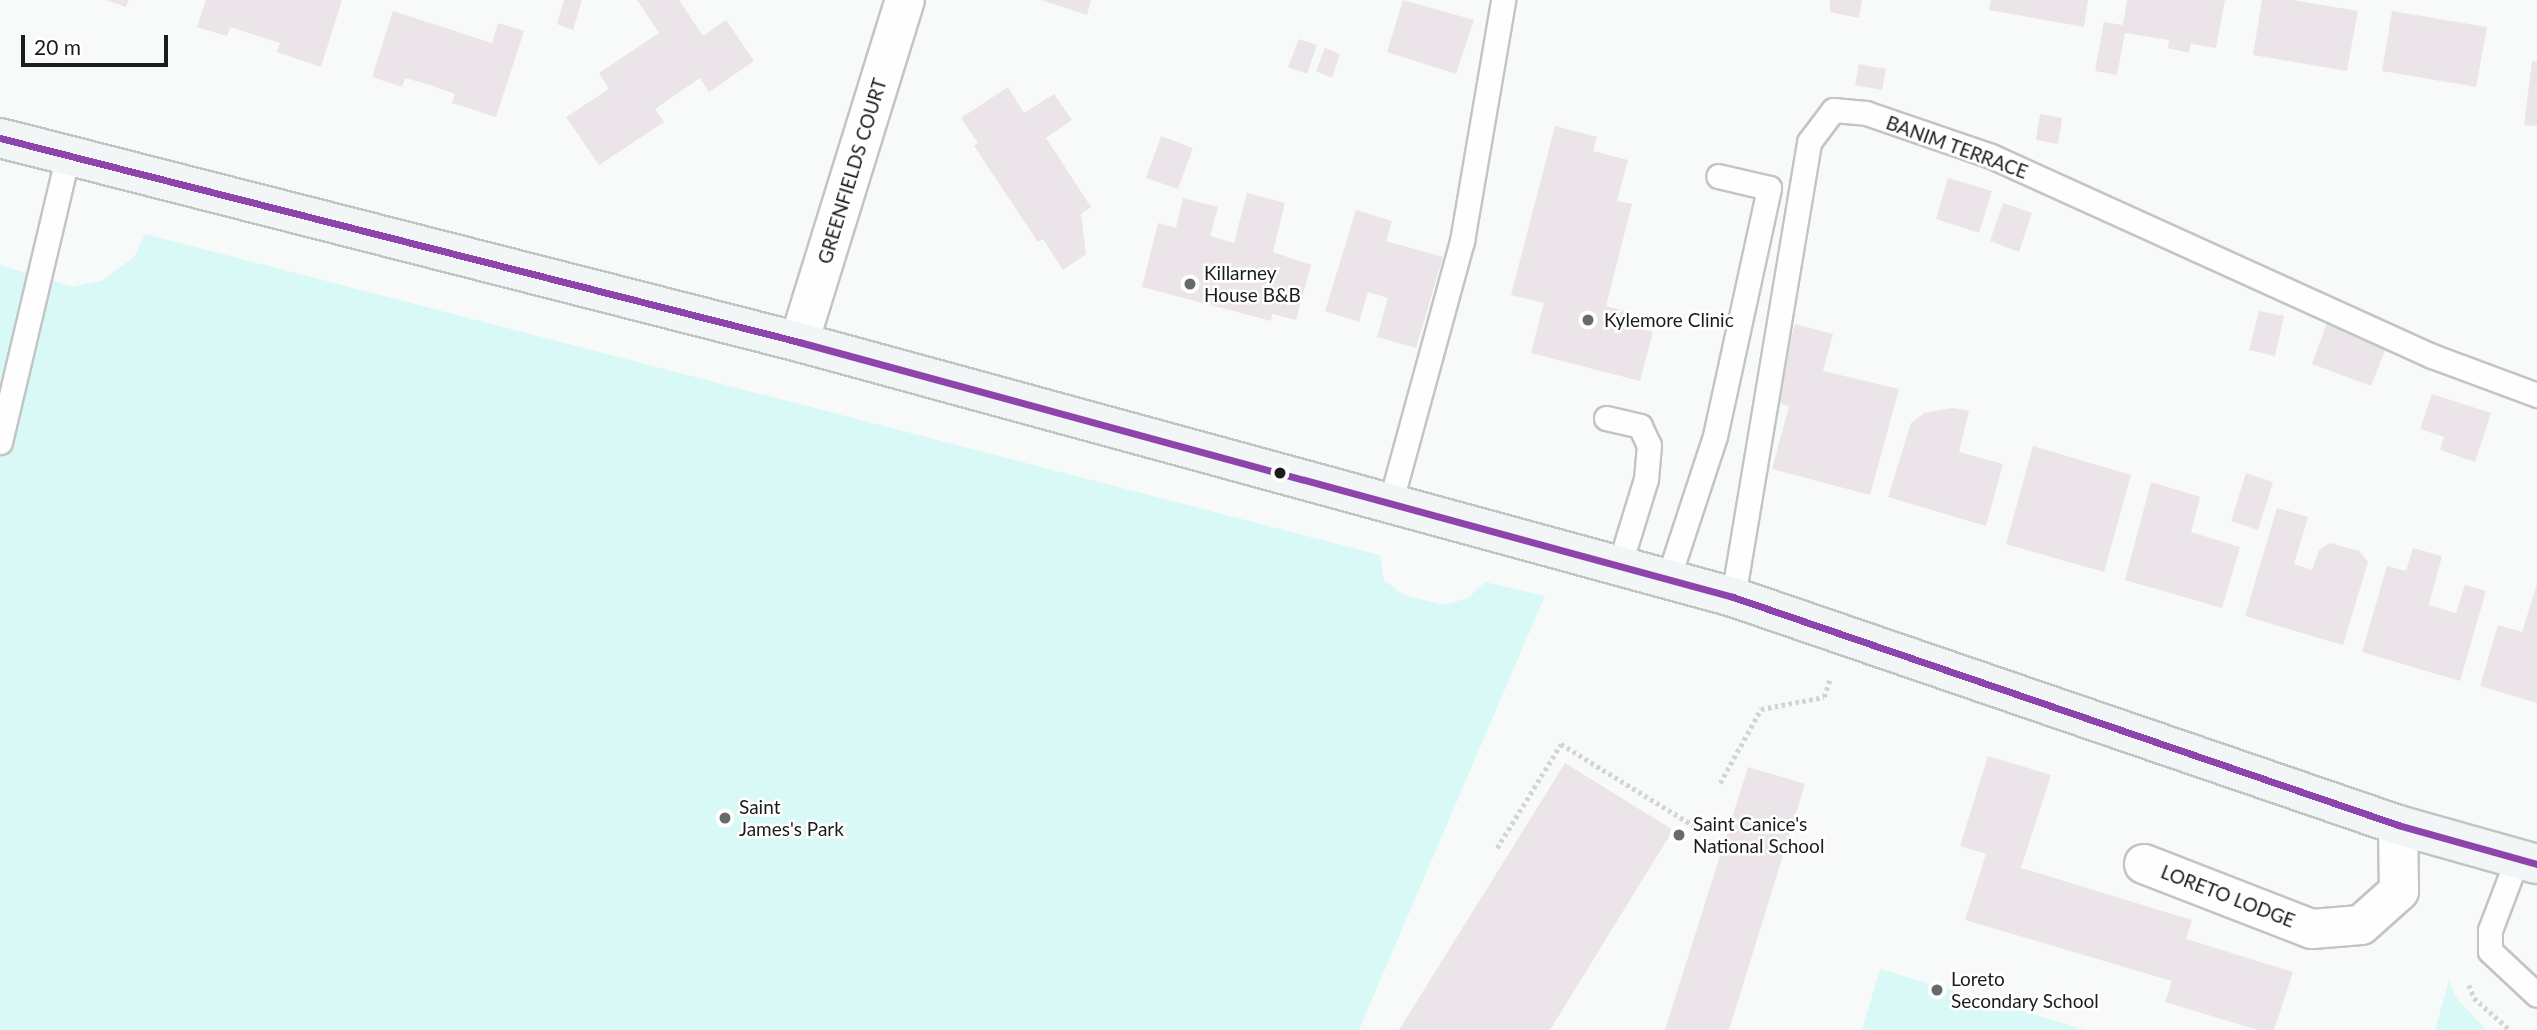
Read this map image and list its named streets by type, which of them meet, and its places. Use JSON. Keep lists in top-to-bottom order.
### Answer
{
  "streets": {
    "street": ["GREENFIELDS COURT", "LORETO LODGE"],
    "lane": ["BANIM TERRACE"]
  },
  "places": [
    "Killarney House B&B",
    "Kylemore Clinic",
    "Saint James's Park",
    "Saint Canice's National School",
    "Loreto Secondary School"
  ],
  "scale_bar": "20 m"
}
